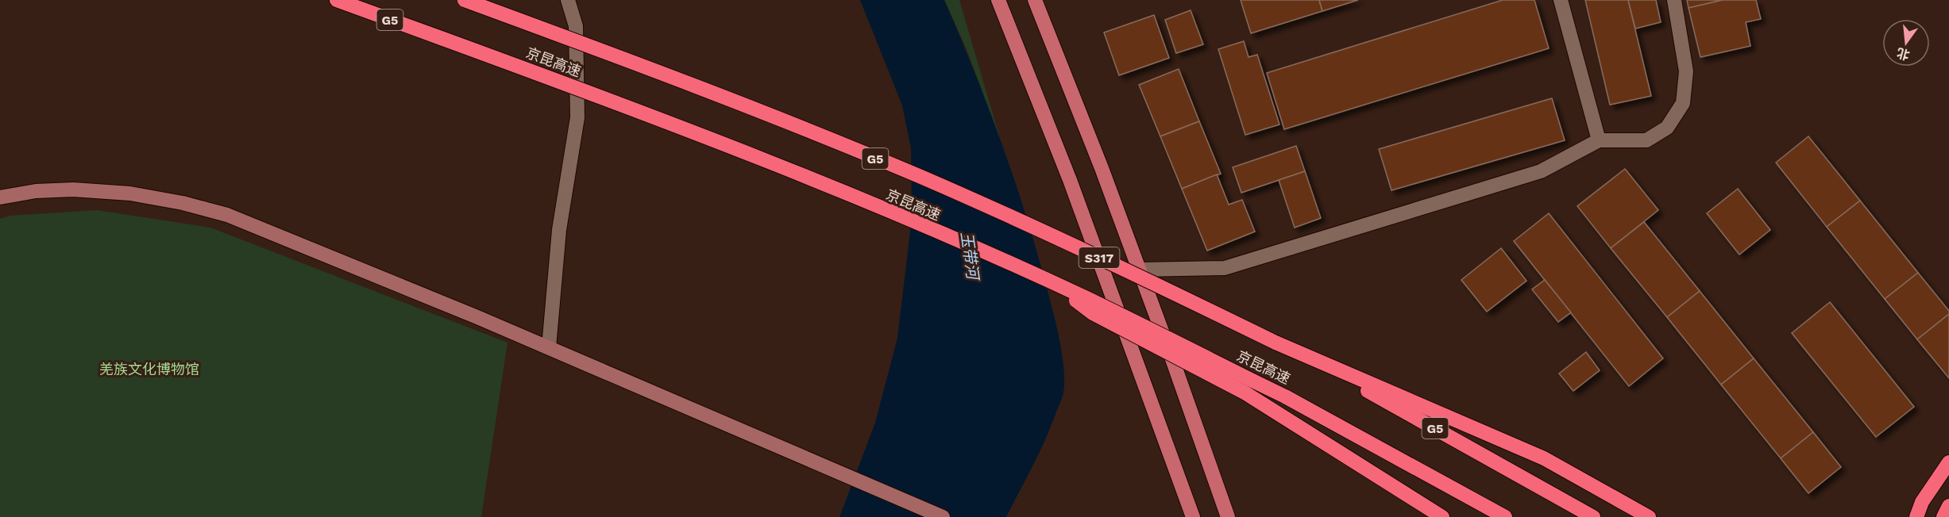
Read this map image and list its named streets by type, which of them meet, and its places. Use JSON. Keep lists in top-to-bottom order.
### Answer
{
  "streets": {
    "highway": ["G5", "京昆高速"],
    "main road": ["S317"]
  },
  "water": ["玉带河"],
  "parks": ["羌族文化博物馆"],
  "north": "bottom"
}
